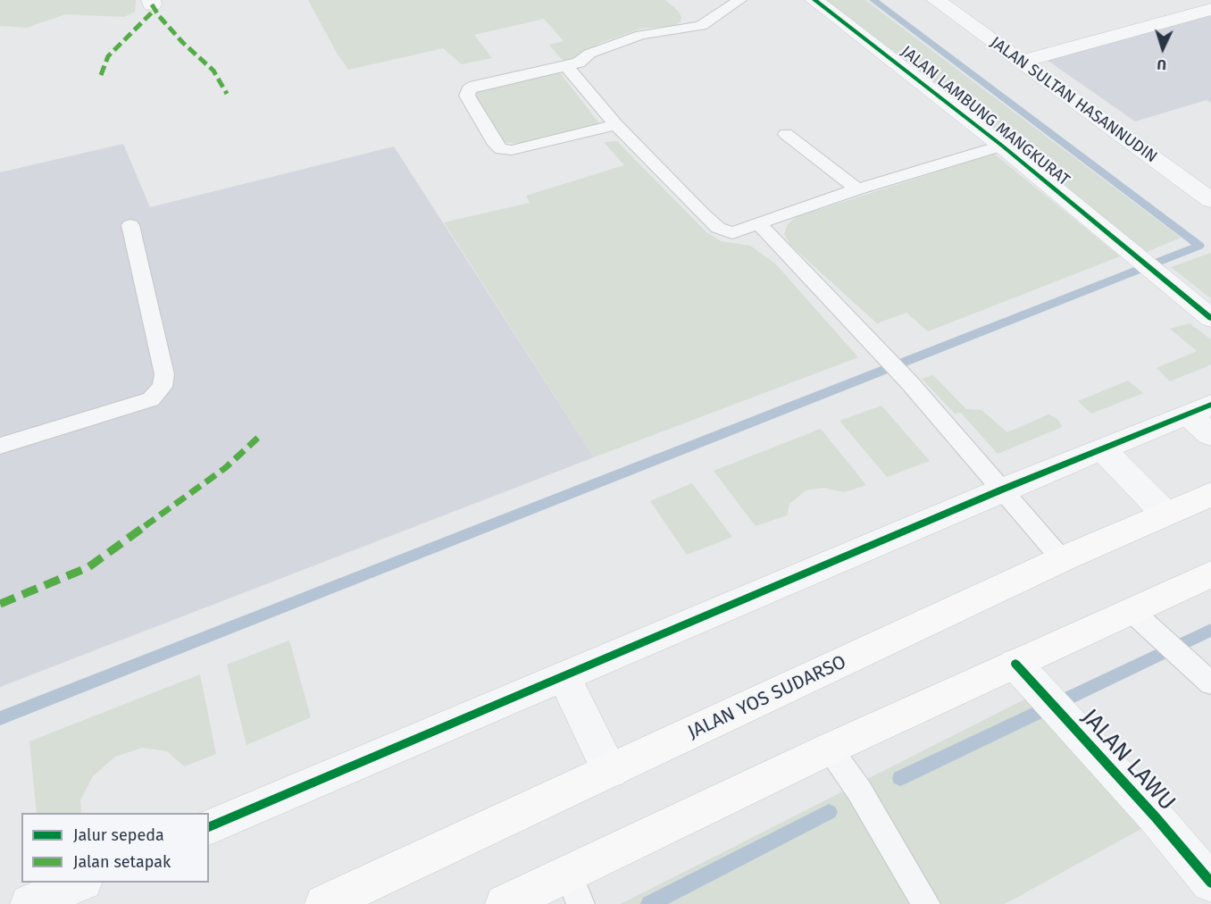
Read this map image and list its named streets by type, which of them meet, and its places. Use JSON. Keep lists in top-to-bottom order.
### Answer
{
  "streets": {
    "main road": ["JALAN YOS SUDARSO"],
    "street": ["JALAN SULTAN HASANNUDIN", "JALAN LAMBUNG MANGKURAT", "JALAN LAWU"]
  },
  "legend": ["Jalur sepeda", "Jalan setapak"],
  "north": "bottom"
}
